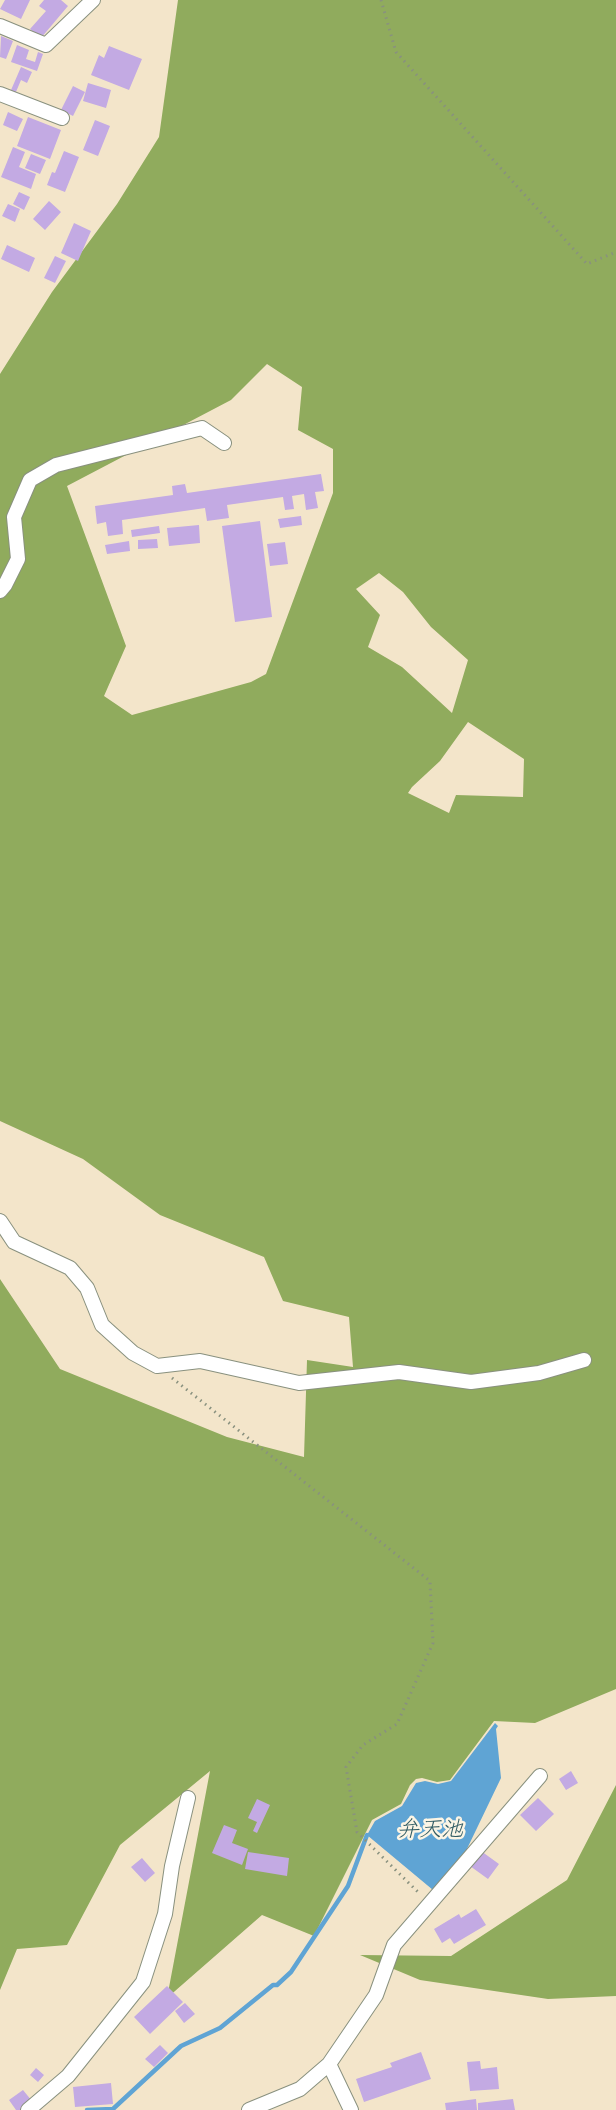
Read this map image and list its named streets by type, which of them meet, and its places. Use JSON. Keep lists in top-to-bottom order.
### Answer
{
  "water": ["弁天池"]
}
